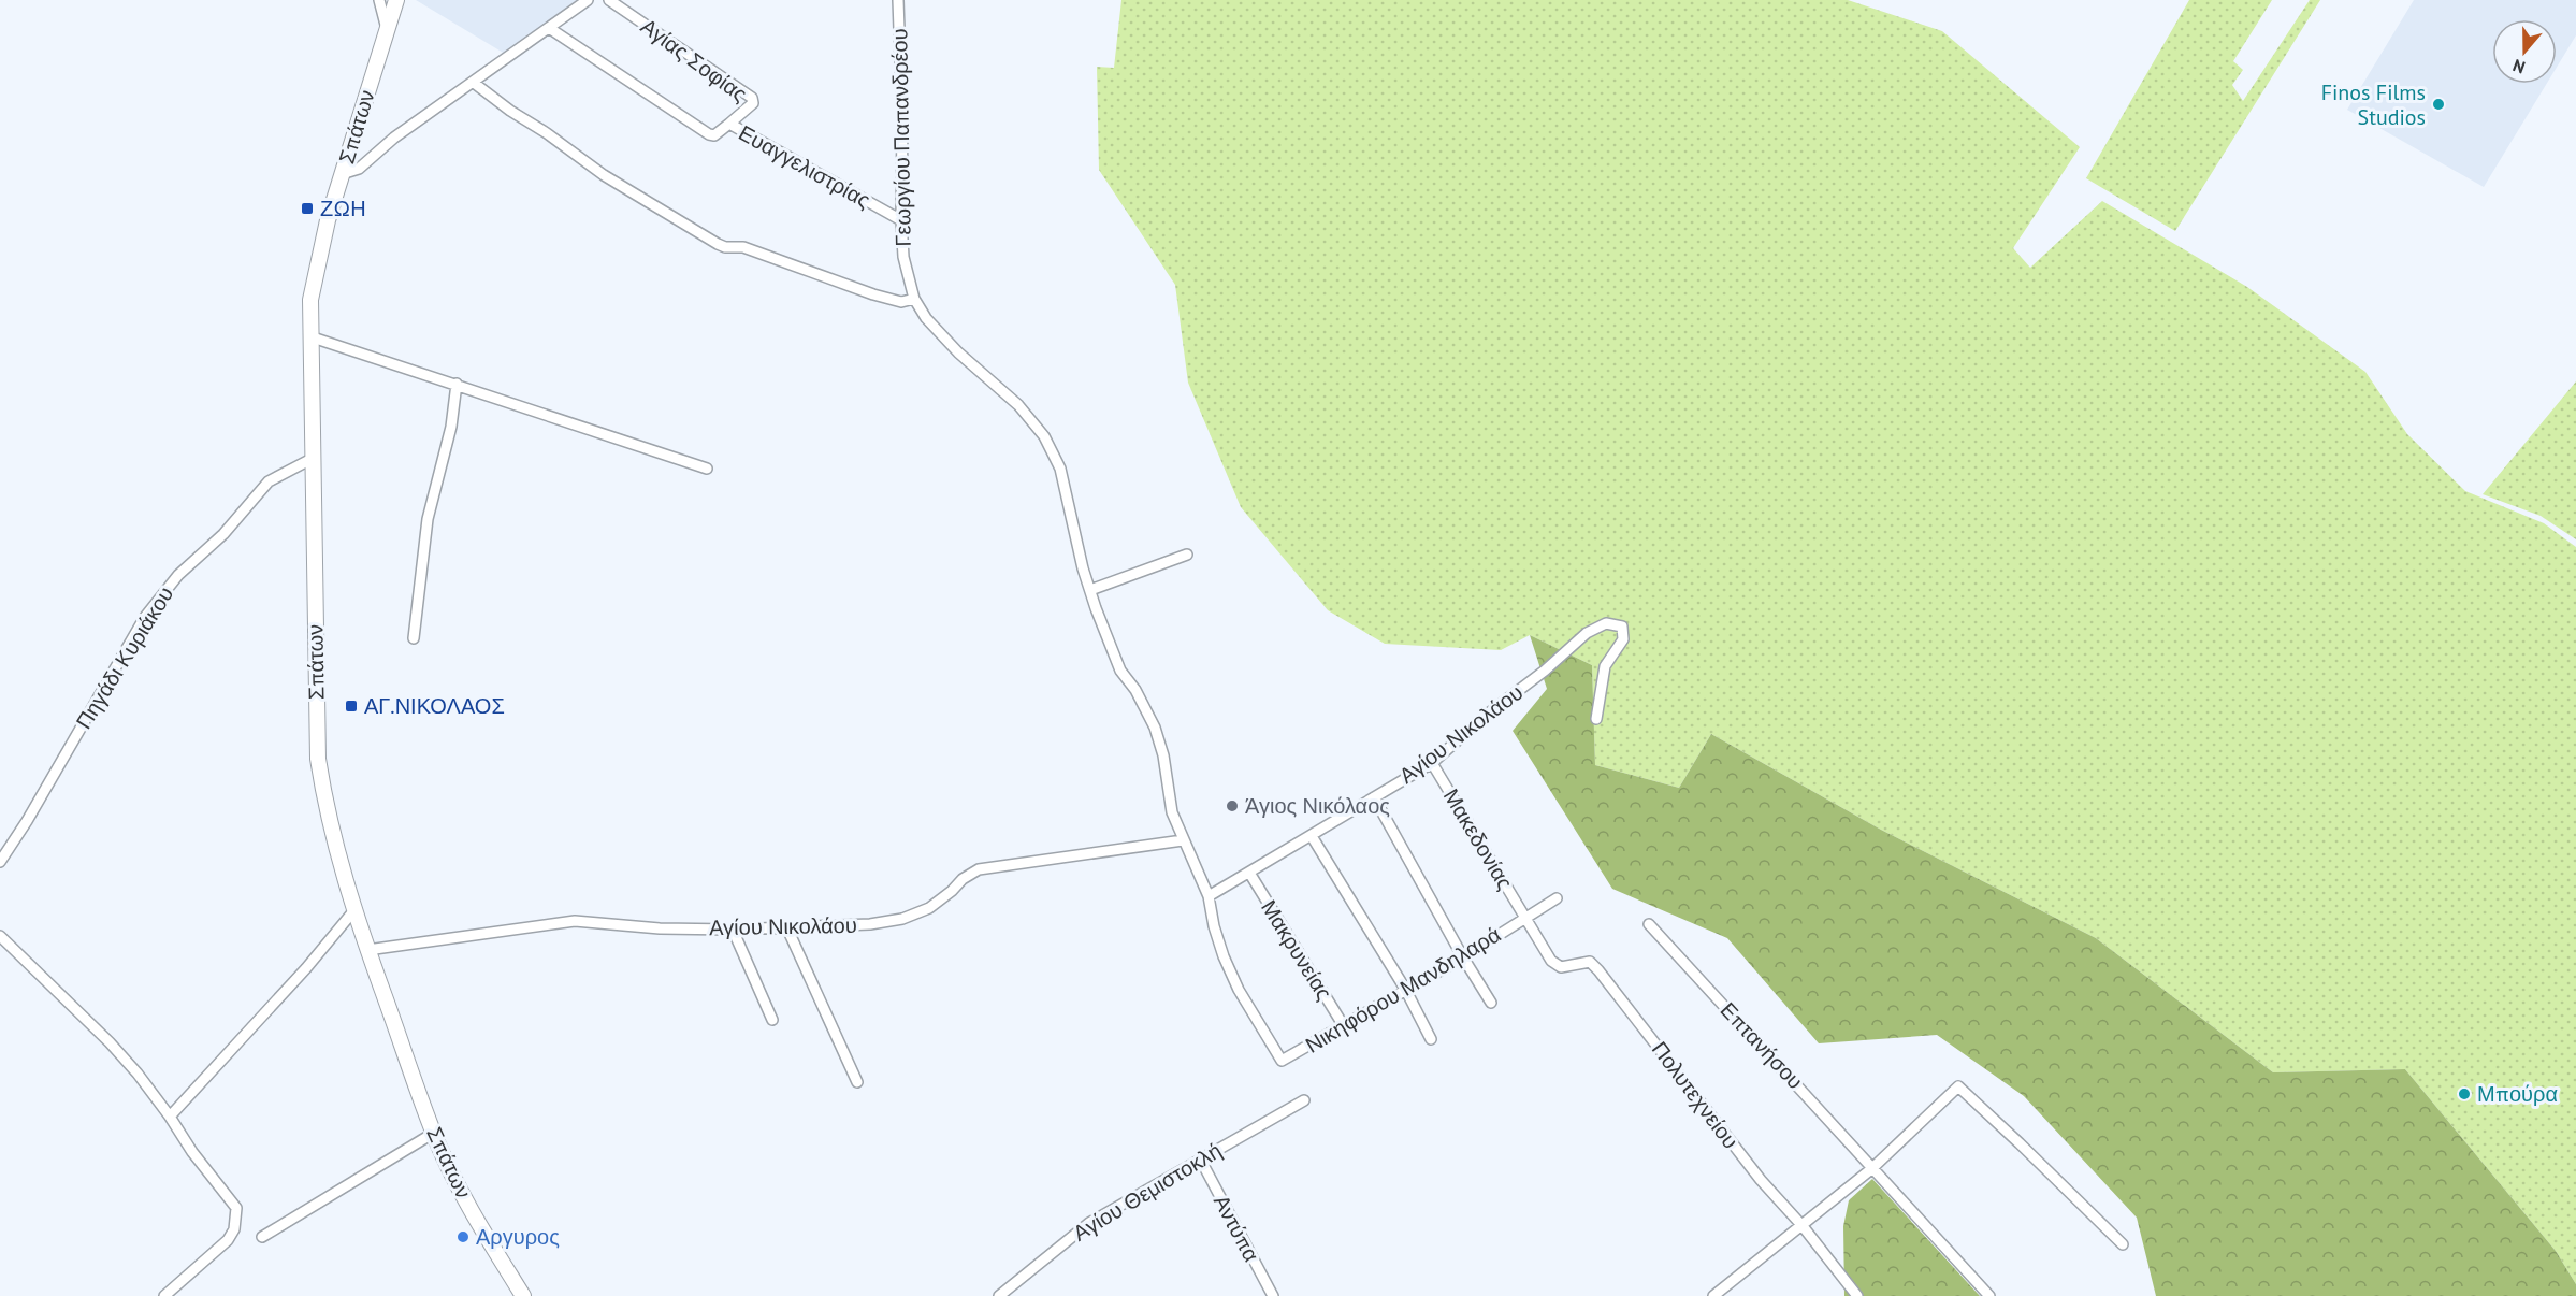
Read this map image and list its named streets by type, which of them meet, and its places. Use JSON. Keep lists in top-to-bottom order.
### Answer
{
  "streets": {
    "main road": ["Σπάτων"],
    "street": [
      "Αγίας Σοφίας",
      "Γεωργίου Παπανδρέου",
      "Ευαγγελιστρίας",
      "Πηγάδι Κυριάκου",
      "Αγίου Νικολάου",
      "Μακεδονίας",
      "Μακρυνείας",
      "Νικηφόρου Μανδηλαρά",
      "Επτανήσου",
      "Πολυτεχνείου",
      "Αγίου Θεμιστοκλή",
      "Αντύπα"
    ]
  },
  "crossings": [
    ["Αγίας Σοφίας", "Ευαγγελιστρίας"],
    ["Σπάτων", "Πηγάδι Κυριάκου"],
    ["Σπάτων", "Αγίου Νικολάου"],
    ["Γεωργίου Παπανδρέου", "Ευαγγελιστρίας"],
    ["Γεωργίου Παπανδρέου", "Αγίου Νικολάου"],
    ["Γεωργίου Παπανδρέου", "Νικηφόρου Μανδηλαρά"],
    ["Αγίου Νικολάου", "Μακεδονίας"],
    ["Αγίου Νικολάου", "Μακρυνείας"],
    ["Μακεδονίας", "Νικηφόρου Μανδηλαρά"],
    ["Μακεδονίας", "Πολυτεχνείου"],
    ["Μακρυνείας", "Νικηφόρου Μανδηλαρά"],
    ["Αγίου Θεμιστοκλή", "Αντύπα"]
  ],
  "places": {
    "other": [
      "Finos Films Studios",
      "Άγιος Νικόλαος",
      "Μπούρα",
      "Αργυρος"
    ],
    "transit": ["ΖΩΗ", "ΑΓ.ΝΙΚΟΛΑΟΣ"]
  },
  "north": "bottom"
}
